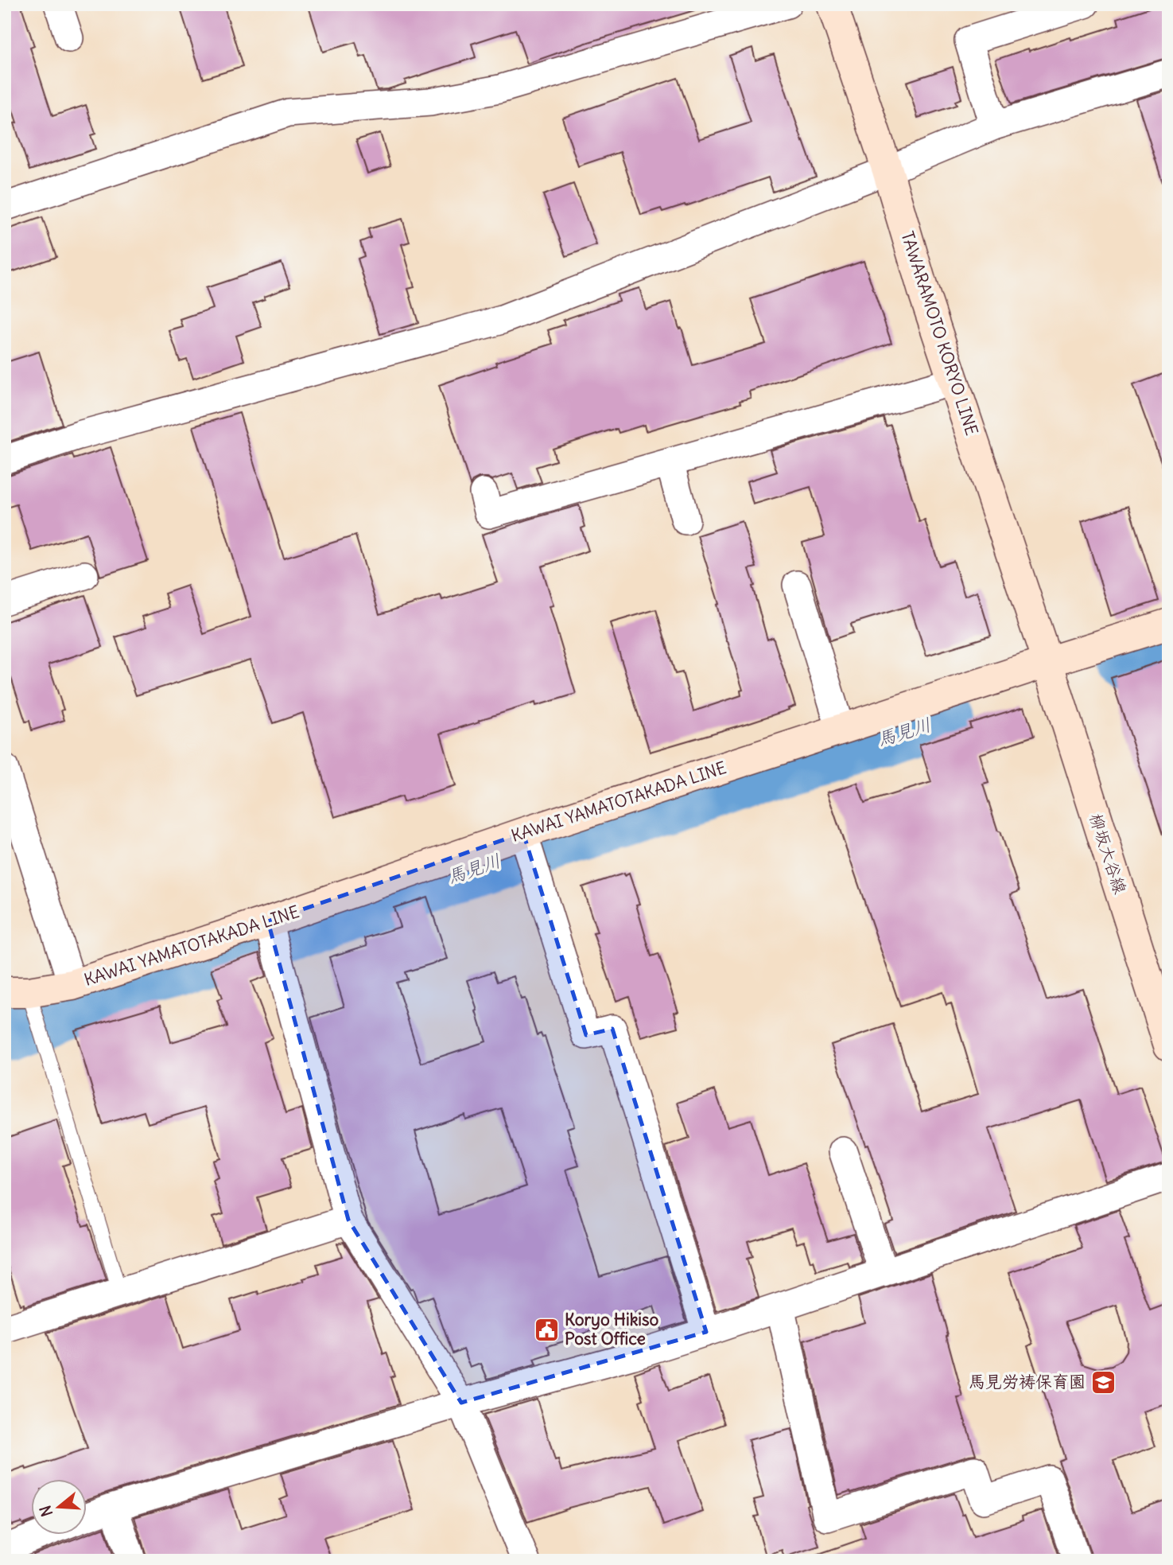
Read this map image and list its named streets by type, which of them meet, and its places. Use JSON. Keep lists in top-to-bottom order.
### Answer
{
  "streets": {
    "main road": ["TAWARAMOTO KORYO LINE", "KAWAI YAMATOTAKADA LINE", "柳坂大谷線"]
  },
  "crossings": [
    ["TAWARAMOTO KORYO LINE", "KAWAI YAMATOTAKADA LINE"],
    ["TAWARAMOTO KORYO LINE", "柳坂大谷線"],
    ["KAWAI YAMATOTAKADA LINE", "柳坂大谷線"]
  ],
  "water": ["馬見川"],
  "places": {
    "public building": ["Koryo Hikiso Post Office"],
    "school or university": ["馬見労祷保育園"]
  },
  "north": "left"
}
